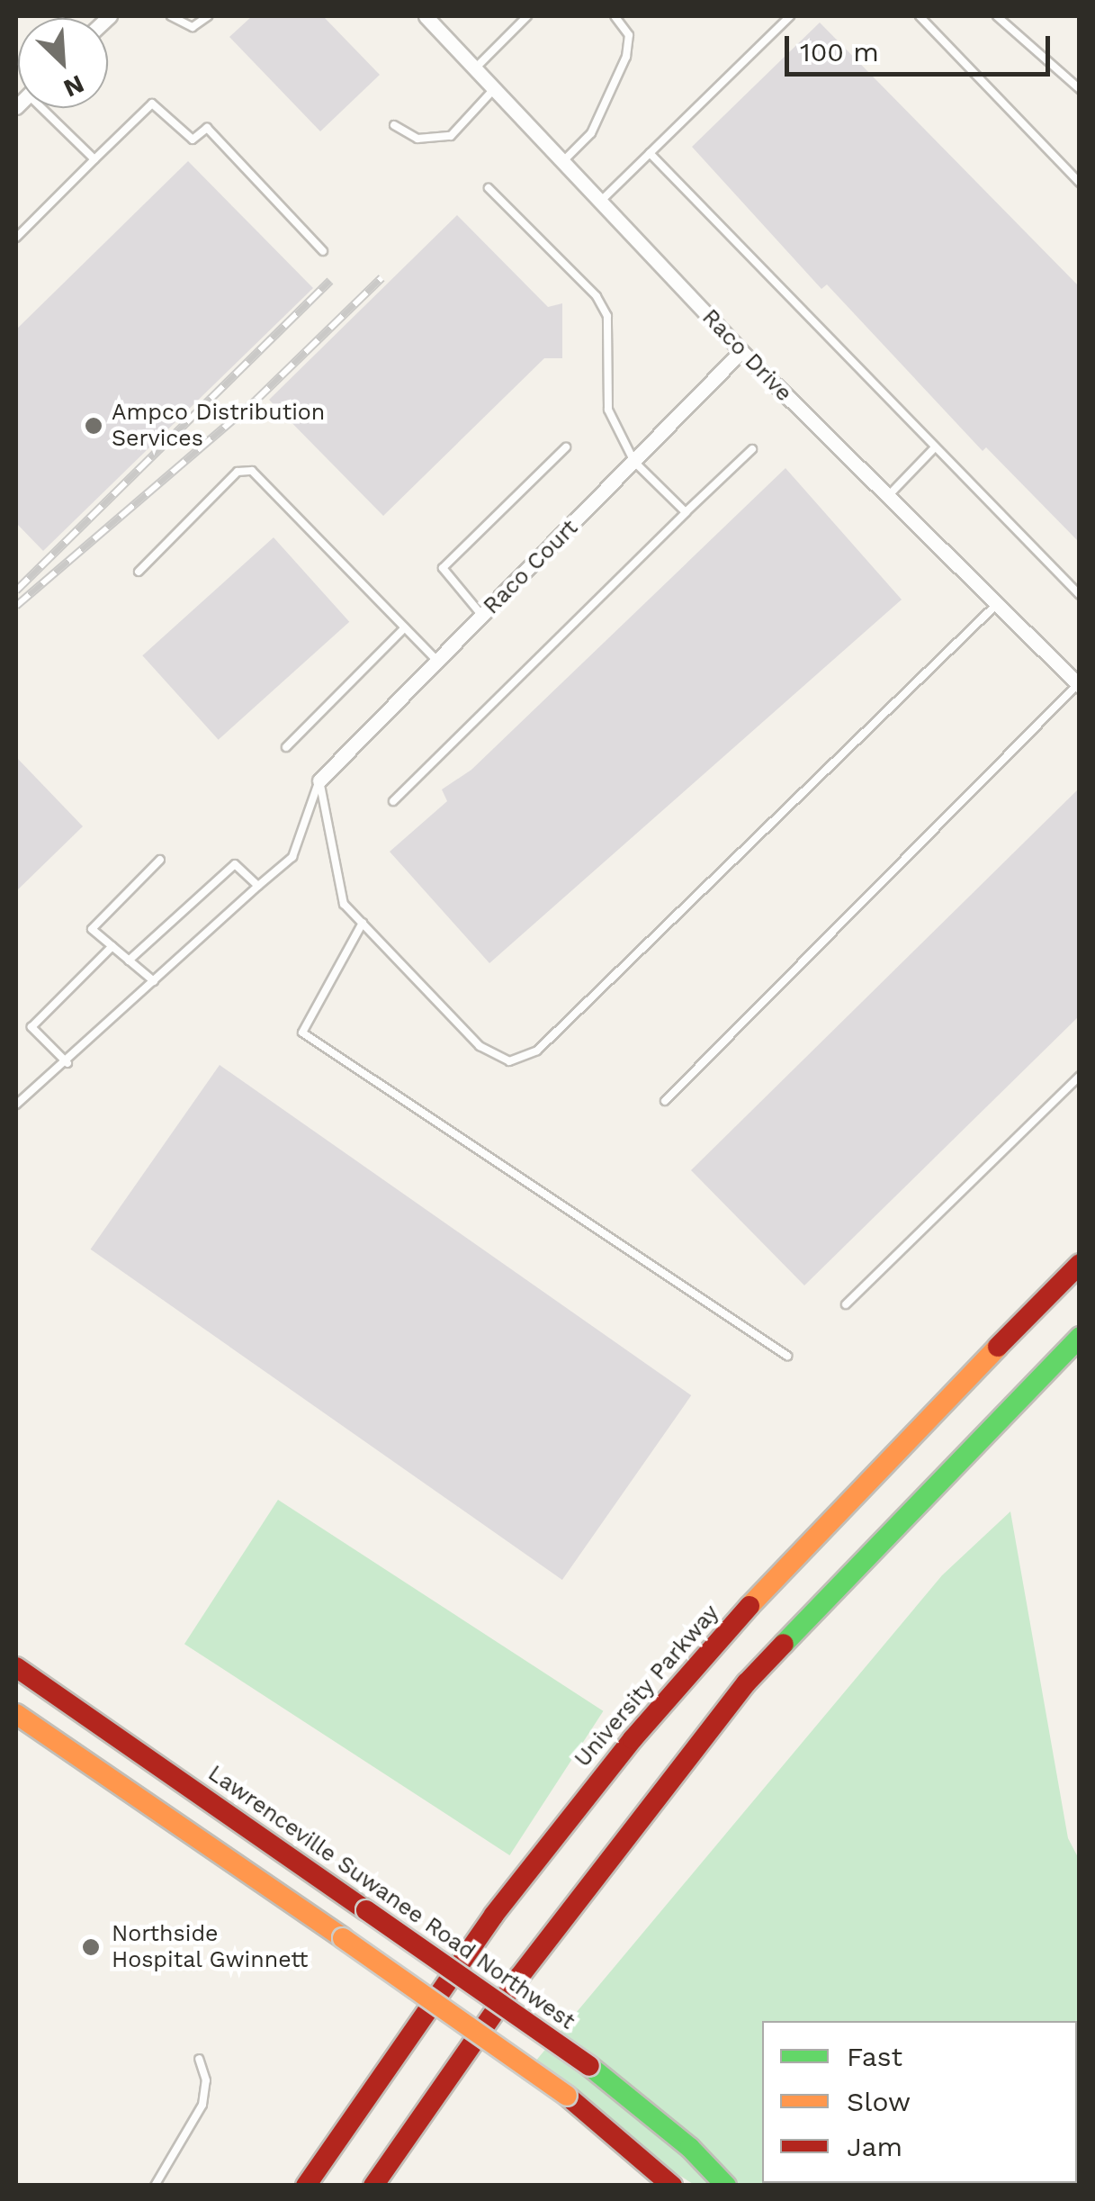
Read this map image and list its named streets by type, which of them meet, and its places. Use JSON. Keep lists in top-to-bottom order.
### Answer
{
  "streets": {
    "main road": ["University Parkway", "Lawrenceville Suwanee Road Northwest"],
    "street": ["Raco Drive", "Raco Court"]
  },
  "crossings": [
    ["Raco Drive", "Raco Court"]
  ],
  "places": ["Ampco Distribution Services", "Northside Hospital Gwinnett"],
  "legend": ["Fast", "Slow", "Jam"],
  "scale_bar": "100 m",
  "north": "bottom right"
}
